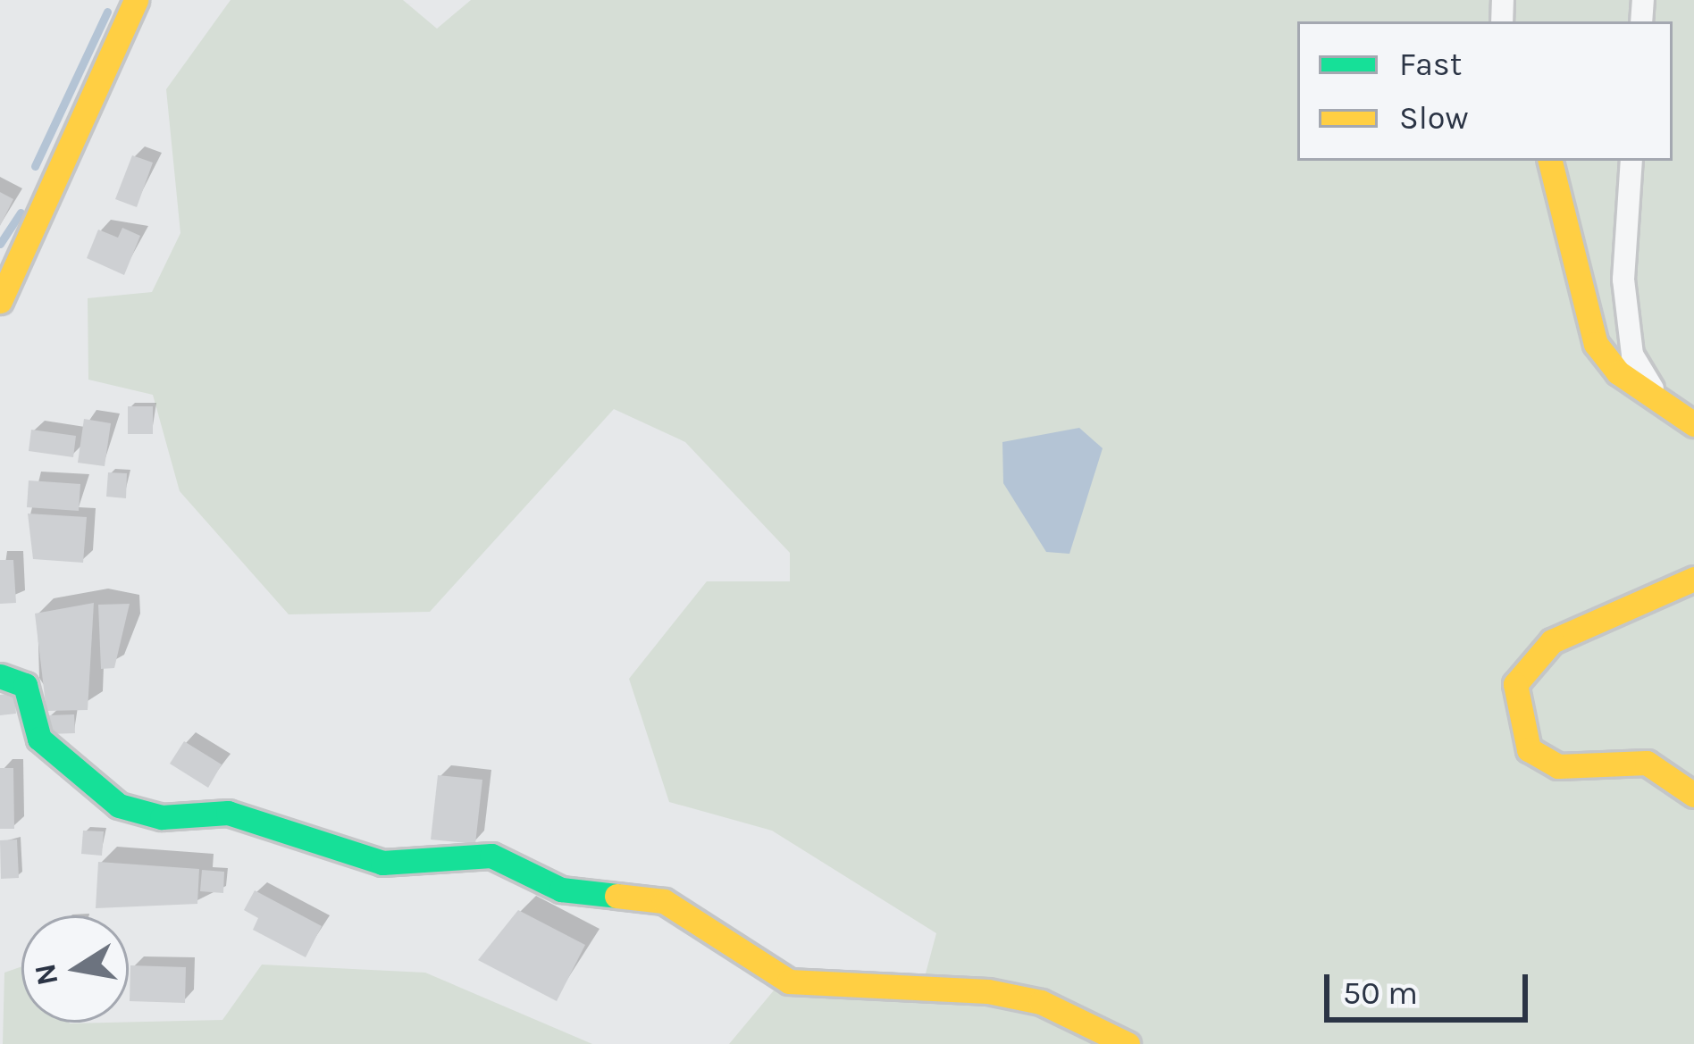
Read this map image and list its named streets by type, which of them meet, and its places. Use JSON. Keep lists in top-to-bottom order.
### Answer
{
  "legend": ["Fast", "Slow"],
  "scale_bar": "50 m",
  "north": "left"
}
